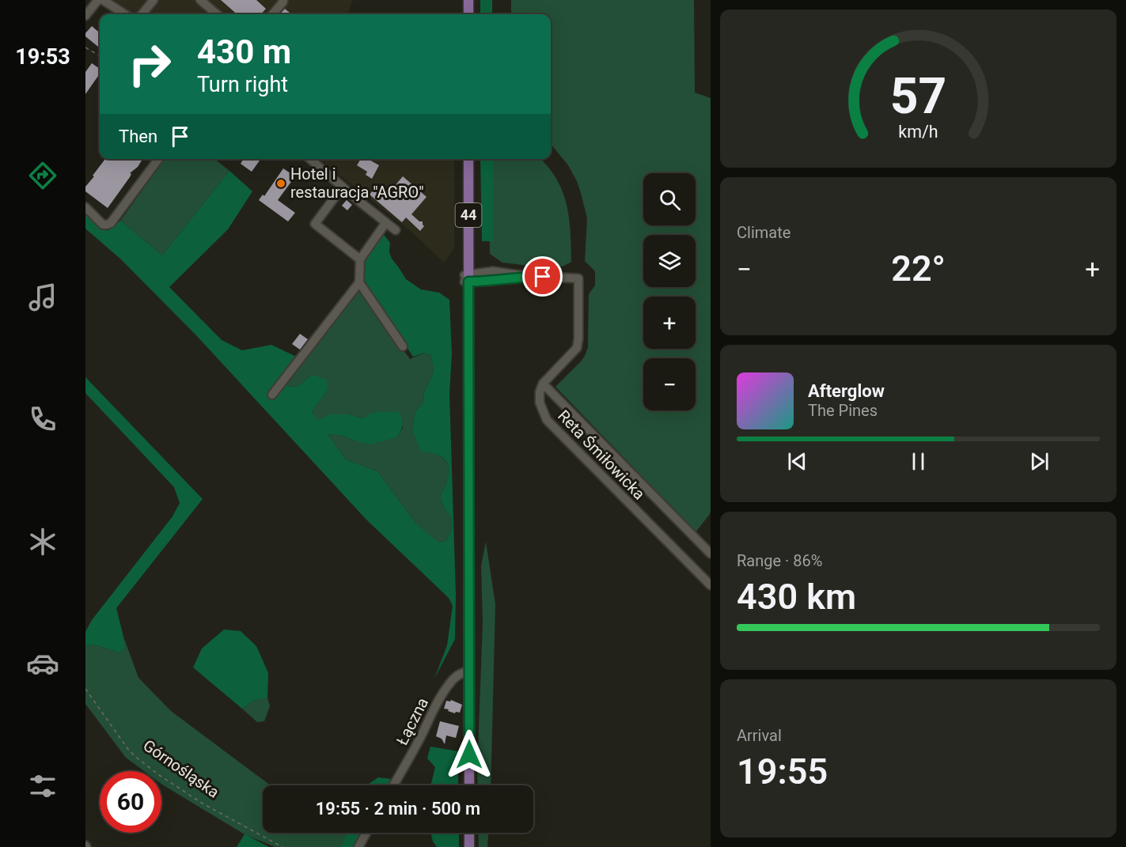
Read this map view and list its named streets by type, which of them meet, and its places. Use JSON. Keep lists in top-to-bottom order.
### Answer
{
  "streets": {
    "main road": ["44"],
    "street": ["Reta Śmiłowicka", "Łączna"],
    "path": ["Górnośląska"]
  },
  "crossings": [
    ["44", "Łączna"]
  ],
  "places": ["Hotel i restauracja \"AGRO\""],
  "page": {
    "tabs": "19:53",
    "turn": ["430 m", "Turn right"],
    "then": "Then",
    "map_buttons": ["+", "−"],
    "tile": [
      "Climate",
      ["Range · 86%", "430 km"],
      ["Arrival", "19:55"]
    ],
    "heat": ["−", "22°", "+"],
    "song": ["Afterglow", "The Pines"],
    "limit": "60",
    "trip": "19:55 · 2 min · 500 m",
    "gauge": ["57", "km/h"]
  }
}
